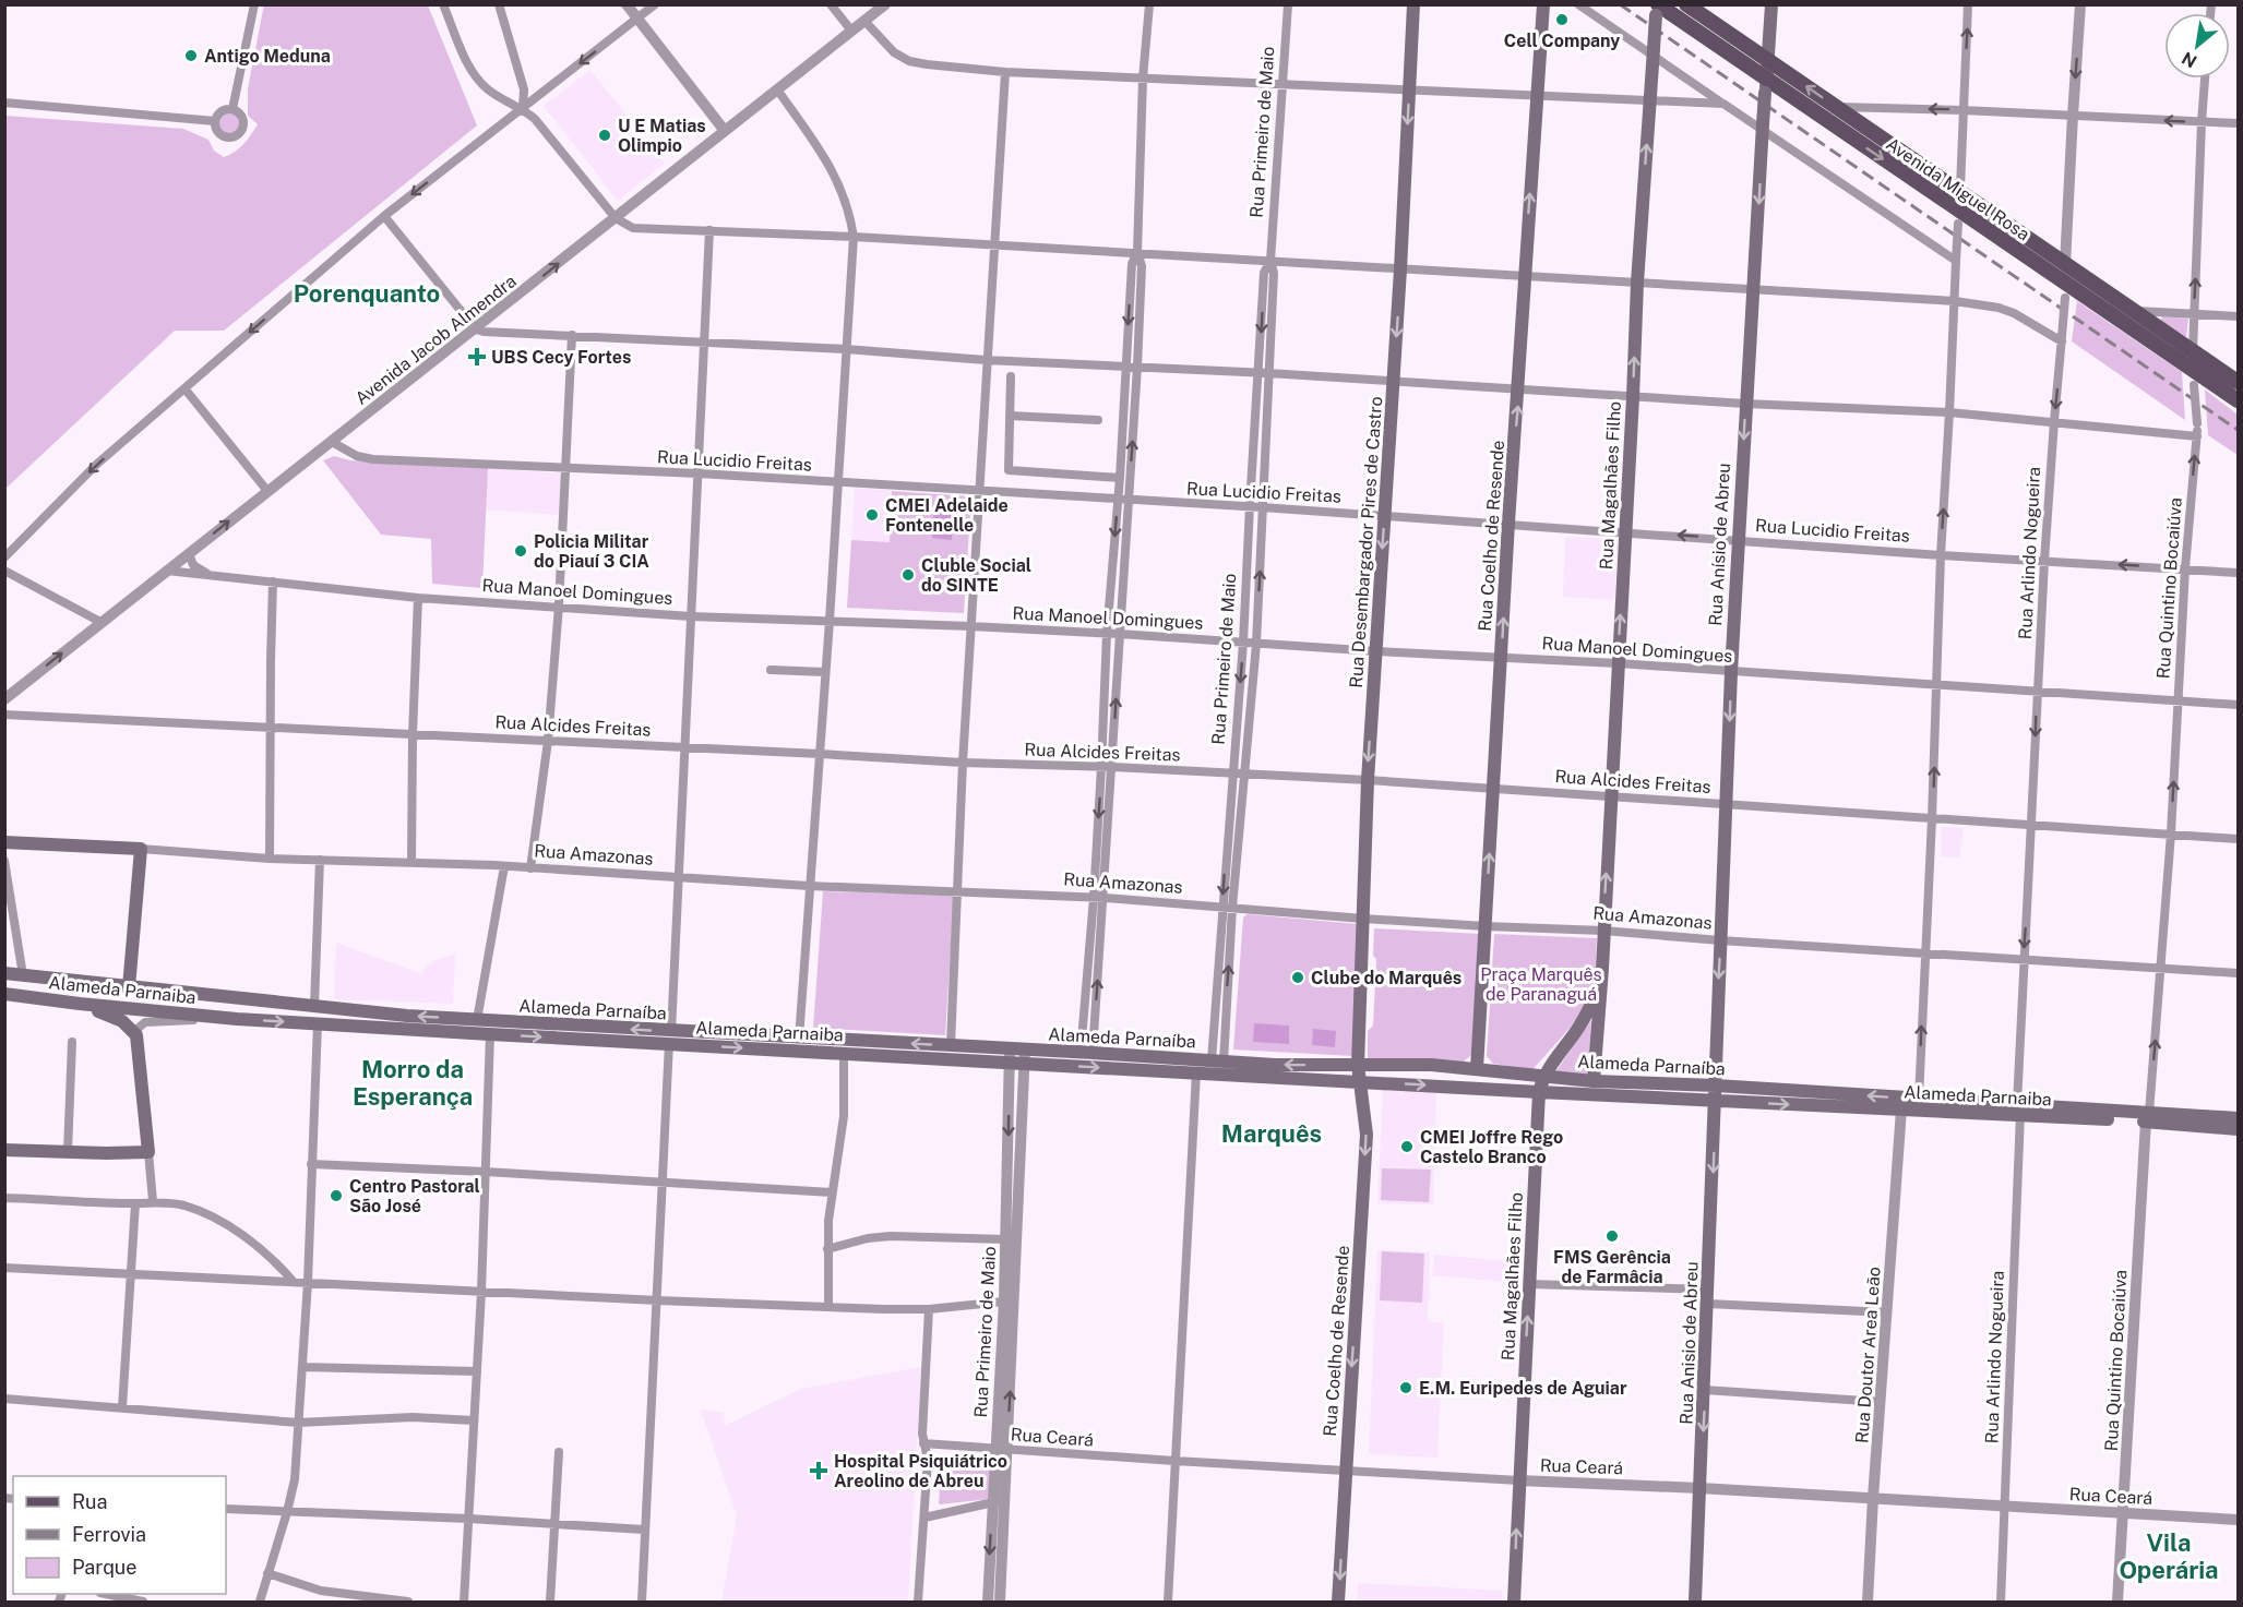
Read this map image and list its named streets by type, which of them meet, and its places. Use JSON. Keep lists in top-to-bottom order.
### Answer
{
  "streets": {
    "main road": [
      "Avenida Miguel Rosa",
      "Rua Magalhães Filho",
      "Rua Coelho de Resende",
      "Rua Desembargador Pires de Castro",
      "Rua Anísio de Abreu",
      "Rua Amazonas",
      "Alameda Parnaiba",
      "Alameda Parnaíba",
      "Rua Anisio de Abreu"
    ],
    "street": [
      "Rua Primeiro de Maio",
      "Avenida Jacob Almendra",
      "Rua Lucidio Freitas",
      "Rua Arlindo Nogueira",
      "Rua Quintino Bocaiúva",
      "Rua Manoel Domingues",
      "Rua Alcides Freitas",
      "Rua Doutor Area Leão",
      "Rua Ceará"
    ]
  },
  "crossings": [
    ["Rua Primeiro de Maio", "Rua Lucidio Freitas"],
    ["Rua Primeiro de Maio", "Rua Manoel Domingues"],
    ["Rua Primeiro de Maio", "Rua Alcides Freitas"],
    ["Rua Primeiro de Maio", "Rua Amazonas"],
    ["Rua Primeiro de Maio", "Alameda Parnaiba"],
    ["Rua Primeiro de Maio", "Alameda Parnaíba"],
    ["Rua Primeiro de Maio", "Rua Ceará"],
    ["Avenida Miguel Rosa", "Rua Magalhães Filho"],
    ["Avenida Miguel Rosa", "Rua Anísio de Abreu"],
    ["Avenida Miguel Rosa", "Rua Arlindo Nogueira"],
    ["Avenida Miguel Rosa", "Rua Quintino Bocaiúva"],
    ["Avenida Jacob Almendra", "Rua Lucidio Freitas"],
    ["Avenida Jacob Almendra", "Rua Manoel Domingues"],
    ["Rua Lucidio Freitas", "Rua Magalhães Filho"],
    ["Rua Lucidio Freitas", "Rua Coelho de Resende"],
    ["Rua Lucidio Freitas", "Rua Desembargador Pires de Castro"],
    ["Rua Lucidio Freitas", "Rua Anísio de Abreu"],
    ["Rua Lucidio Freitas", "Rua Arlindo Nogueira"],
    ["Rua Lucidio Freitas", "Rua Quintino Bocaiúva"],
    ["Rua Magalhães Filho", "Rua Manoel Domingues"],
    ["Rua Magalhães Filho", "Rua Alcides Freitas"],
    ["Rua Magalhães Filho", "Rua Amazonas"],
    ["Rua Magalhães Filho", "Alameda Parnaíba"],
    ["Rua Magalhães Filho", "Rua Ceará"],
    ["Rua Coelho de Resende", "Rua Desembargador Pires de Castro"],
    ["Rua Coelho de Resende", "Rua Manoel Domingues"],
    ["Rua Coelho de Resende", "Rua Alcides Freitas"],
    ["Rua Coelho de Resende", "Rua Amazonas"],
    ["Rua Coelho de Resende", "Alameda Parnaíba"],
    ["Rua Coelho de Resende", "Rua Ceará"],
    ["Rua Desembargador Pires de Castro", "Rua Manoel Domingues"],
    ["Rua Desembargador Pires de Castro", "Rua Alcides Freitas"],
    ["Rua Desembargador Pires de Castro", "Rua Amazonas"],
    ["Rua Desembargador Pires de Castro", "Alameda Parnaíba"],
    ["Rua Anísio de Abreu", "Rua Manoel Domingues"],
    ["Rua Anísio de Abreu", "Rua Alcides Freitas"],
    ["Rua Anísio de Abreu", "Rua Amazonas"],
    ["Rua Anísio de Abreu", "Alameda Parnaiba"],
    ["Rua Anísio de Abreu", "Alameda Parnaíba"],
    ["Rua Anísio de Abreu", "Rua Anisio de Abreu"],
    ["Rua Arlindo Nogueira", "Rua Manoel Domingues"],
    ["Rua Arlindo Nogueira", "Rua Alcides Freitas"],
    ["Rua Arlindo Nogueira", "Rua Amazonas"],
    ["Rua Arlindo Nogueira", "Alameda Parnaiba"],
    ["Rua Arlindo Nogueira", "Alameda Parnaíba"],
    ["Rua Arlindo Nogueira", "Rua Ceará"],
    ["Rua Quintino Bocaiúva", "Rua Manoel Domingues"],
    ["Rua Quintino Bocaiúva", "Rua Alcides Freitas"],
    ["Rua Quintino Bocaiúva", "Rua Amazonas"],
    ["Rua Quintino Bocaiúva", "Alameda Parnaíba"],
    ["Rua Quintino Bocaiúva", "Rua Ceará"],
    ["Alameda Parnaiba", "Alameda Parnaíba"],
    ["Alameda Parnaiba", "Rua Anisio de Abreu"],
    ["Alameda Parnaiba", "Rua Doutor Area Leão"],
    ["Alameda Parnaíba", "Rua Anisio de Abreu"],
    ["Rua Anisio de Abreu", "Rua Ceará"],
    ["Rua Doutor Area Leão", "Rua Ceará"]
  ],
  "one_way": [
    "Avenida Jacob Almendra",
    "Rua Magalhães Filho",
    "Rua Desembargador Pires de Castro",
    "Rua Anísio de Abreu",
    "Rua Quintino Bocaiúva",
    "Alameda Parnaiba",
    "Rua Anisio de Abreu"
  ],
  "districts": [
    "Porenquanto",
    "Morro da Esperança",
    "Marquês",
    "Vila Operária"
  ],
  "parks": ["Praça Marquês de Paranaguá"],
  "places": {
    "other": [
      "Cell Company",
      "Antigo Meduna",
      "U E Matias Olimpio",
      "CMEI Adelaide Fontenelle",
      "Policia Militar do Piauí 3 CIA",
      "Cluble Social do SINTE",
      "Clube do Marquês",
      "CMEI Joffre Rego Castelo Branco",
      "Centro Pastoral São José",
      "FMS Gerência de Farmâcia",
      "E.M. Euripedes de Aguiar"
    ],
    "health": ["UBS Cecy Fortes", "Hospital Psiquiátrico Areolino de Abreu"]
  },
  "legend": ["Rua", "Ferrovia", "Parque"],
  "north": "bottom left"
}
